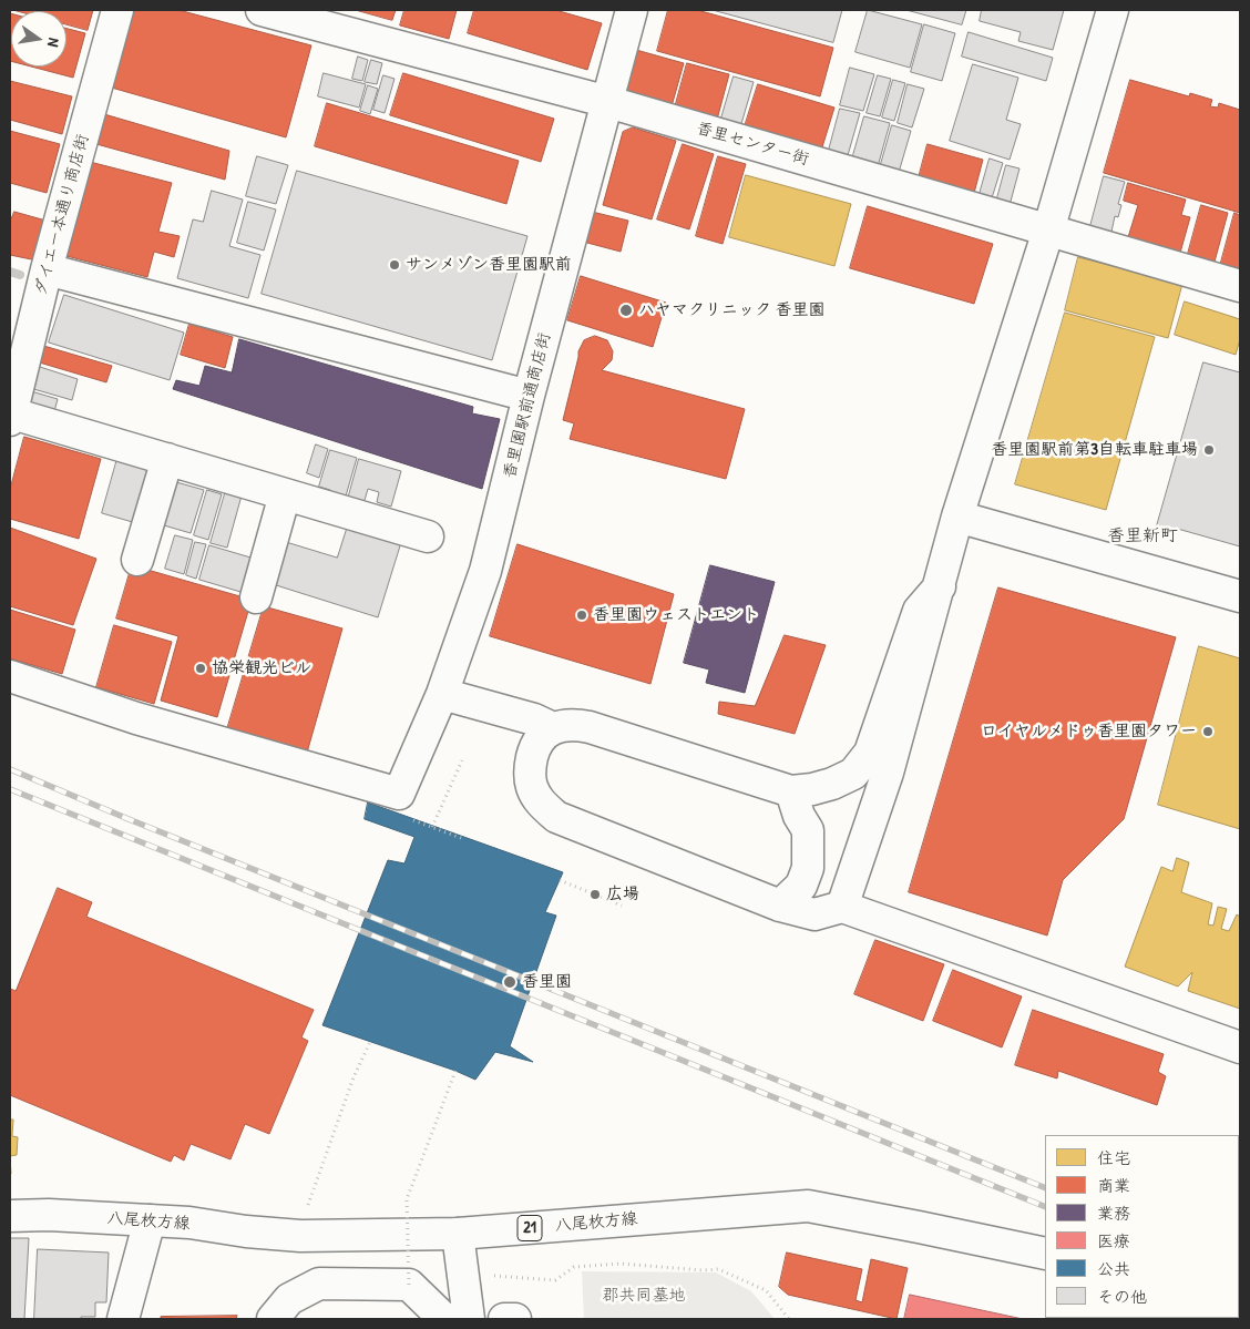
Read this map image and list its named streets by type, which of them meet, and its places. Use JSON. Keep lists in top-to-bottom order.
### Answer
{
  "streets": {
    "street": [
      "香里センター街",
      "ダイエー本通り商店街",
      "香里園駅前通商店街",
      "八尾枚方線",
      "21"
    ]
  },
  "crossings": [
    ["香里センター街", "香里園駅前通商店街"]
  ],
  "districts": ["香里新町"],
  "parks": ["郡共同墓地"],
  "places": [
    "サンメゾン香里園駅前",
    "ハヤマクリニック 香里園",
    "香里園駅前第3自転車駐車場",
    "香里園ウェストエント",
    "協栄観光ビル",
    "ロイヤルメドゥ香里園タワー",
    "広場",
    "香里園"
  ],
  "legend": [
    "住宅",
    "商業",
    "業務",
    "医療",
    "公共",
    "その他"
  ],
  "north": "right"
}
